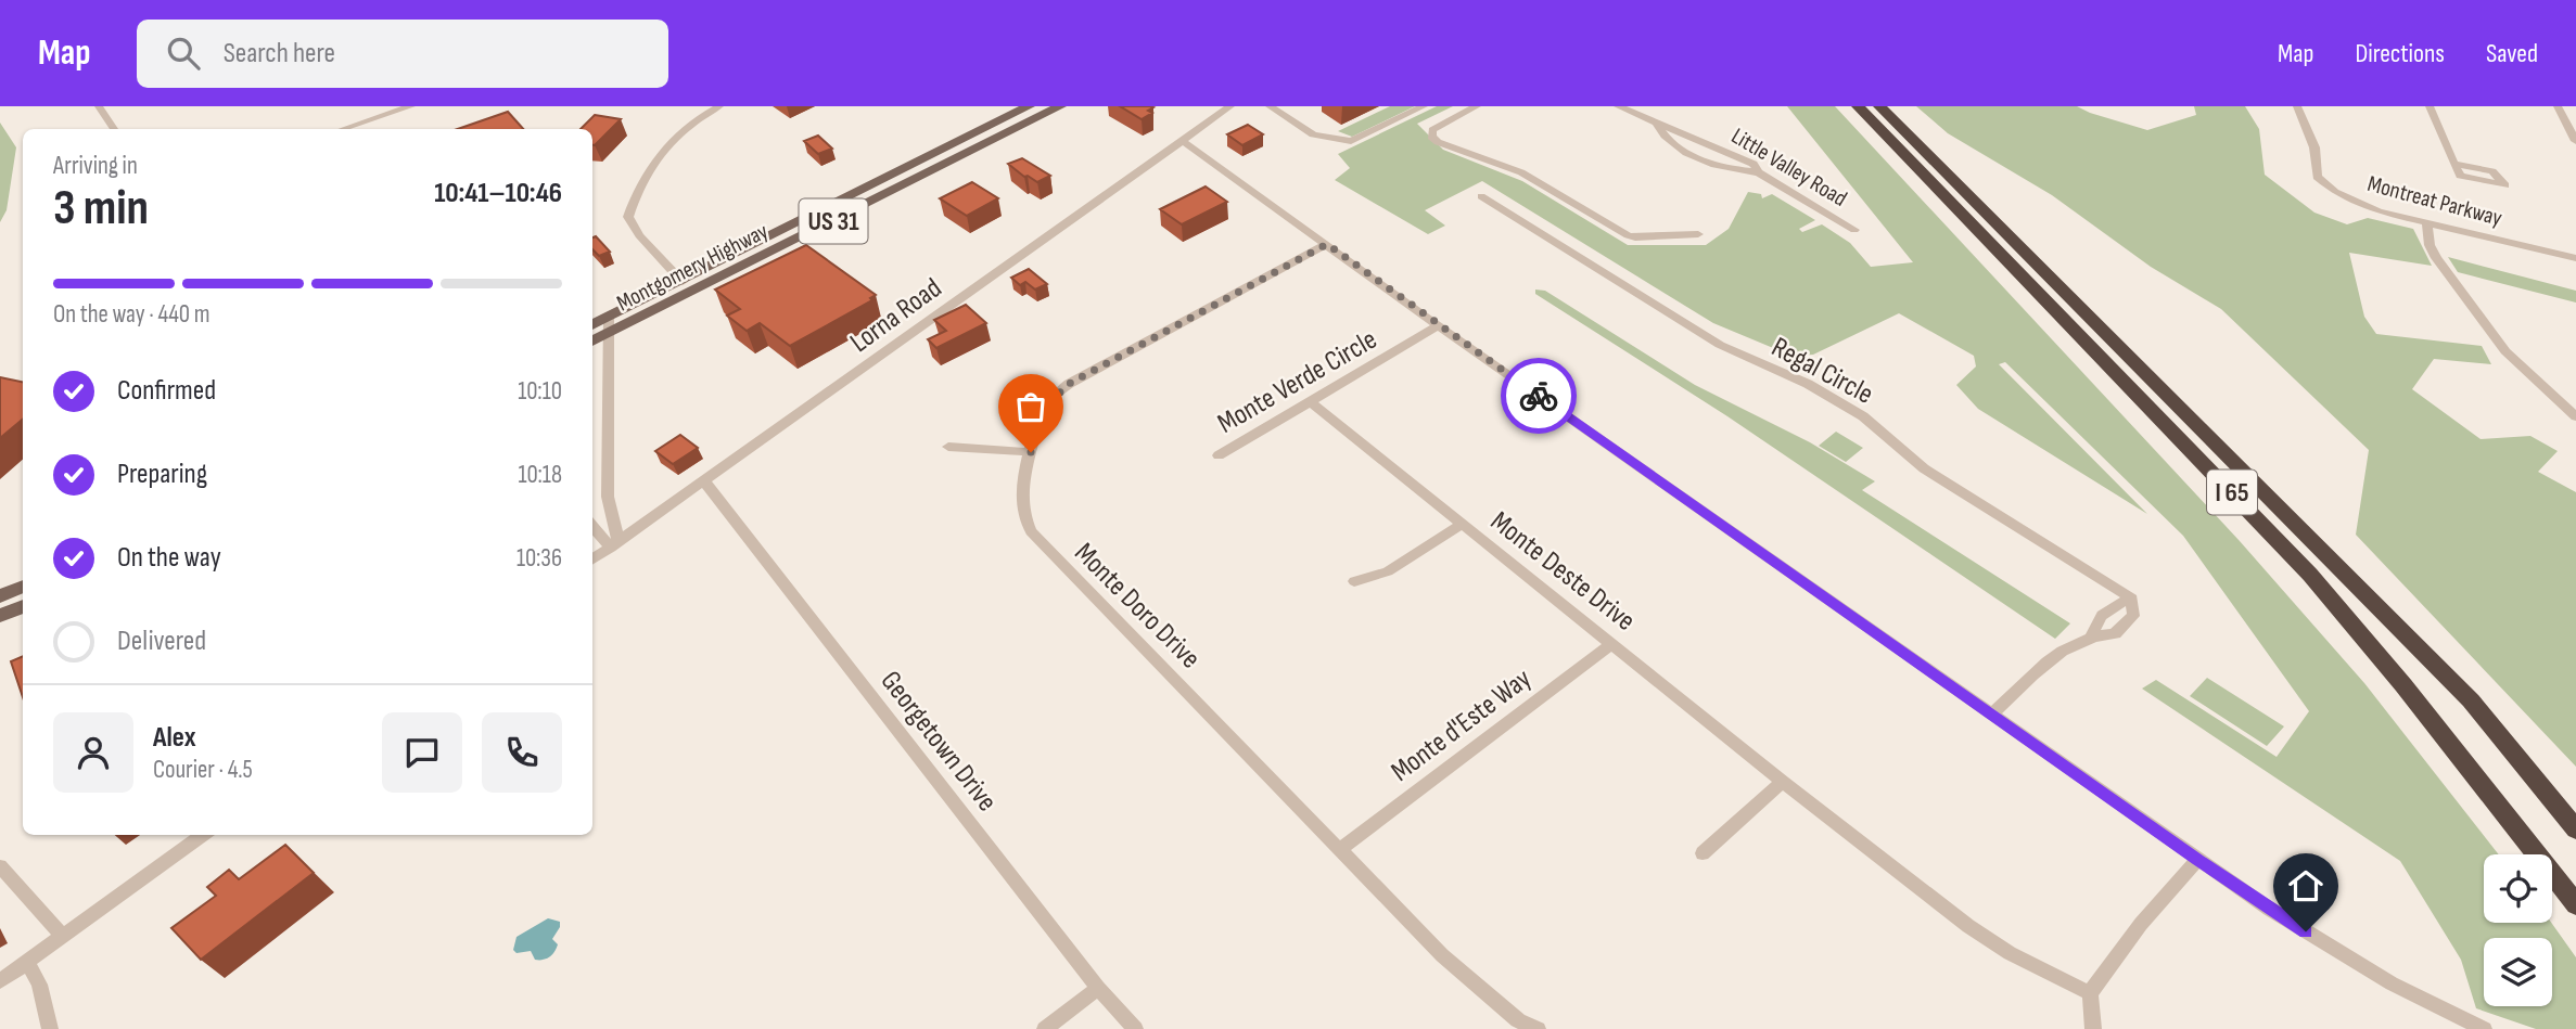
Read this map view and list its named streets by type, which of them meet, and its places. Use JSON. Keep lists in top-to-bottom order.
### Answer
{
  "streets": {
    "highway": ["I 65"],
    "main road": ["US 31", "Montgomery Highway"],
    "street": [
      "Little Valley Road",
      "Montreat Parkway",
      "Lorna Road",
      "Regal Circle",
      "Monte Verde Circle",
      "Monte Deste Drive",
      "Monte Doro Drive",
      "Monte d'Este Way",
      "Georgetown Drive"
    ]
  },
  "crossings": [
    ["Lorna Road", "Georgetown Drive"],
    ["Monte Verde Circle", "Monte Deste Drive"],
    ["Monte Deste Drive", "Monte d'Este Way"],
    ["Monte Doro Drive", "Monte d'Este Way"]
  ],
  "page": {
    "header": "Map",
    "search": "Search here",
    "nav": ["Map", "Directions", "Saved"],
    "heading": ["3 min", "Arriving in", "10:41–10:46"],
    "panel": ["Alex", "Courier · 4.5"],
    "bar": "On the way · 440 m",
    "list": [
      ["Confirmed", "10:10"],
      ["Preparing", "10:18"],
      ["On the way", "10:36"],
      "Delivered"
    ]
  }
}
